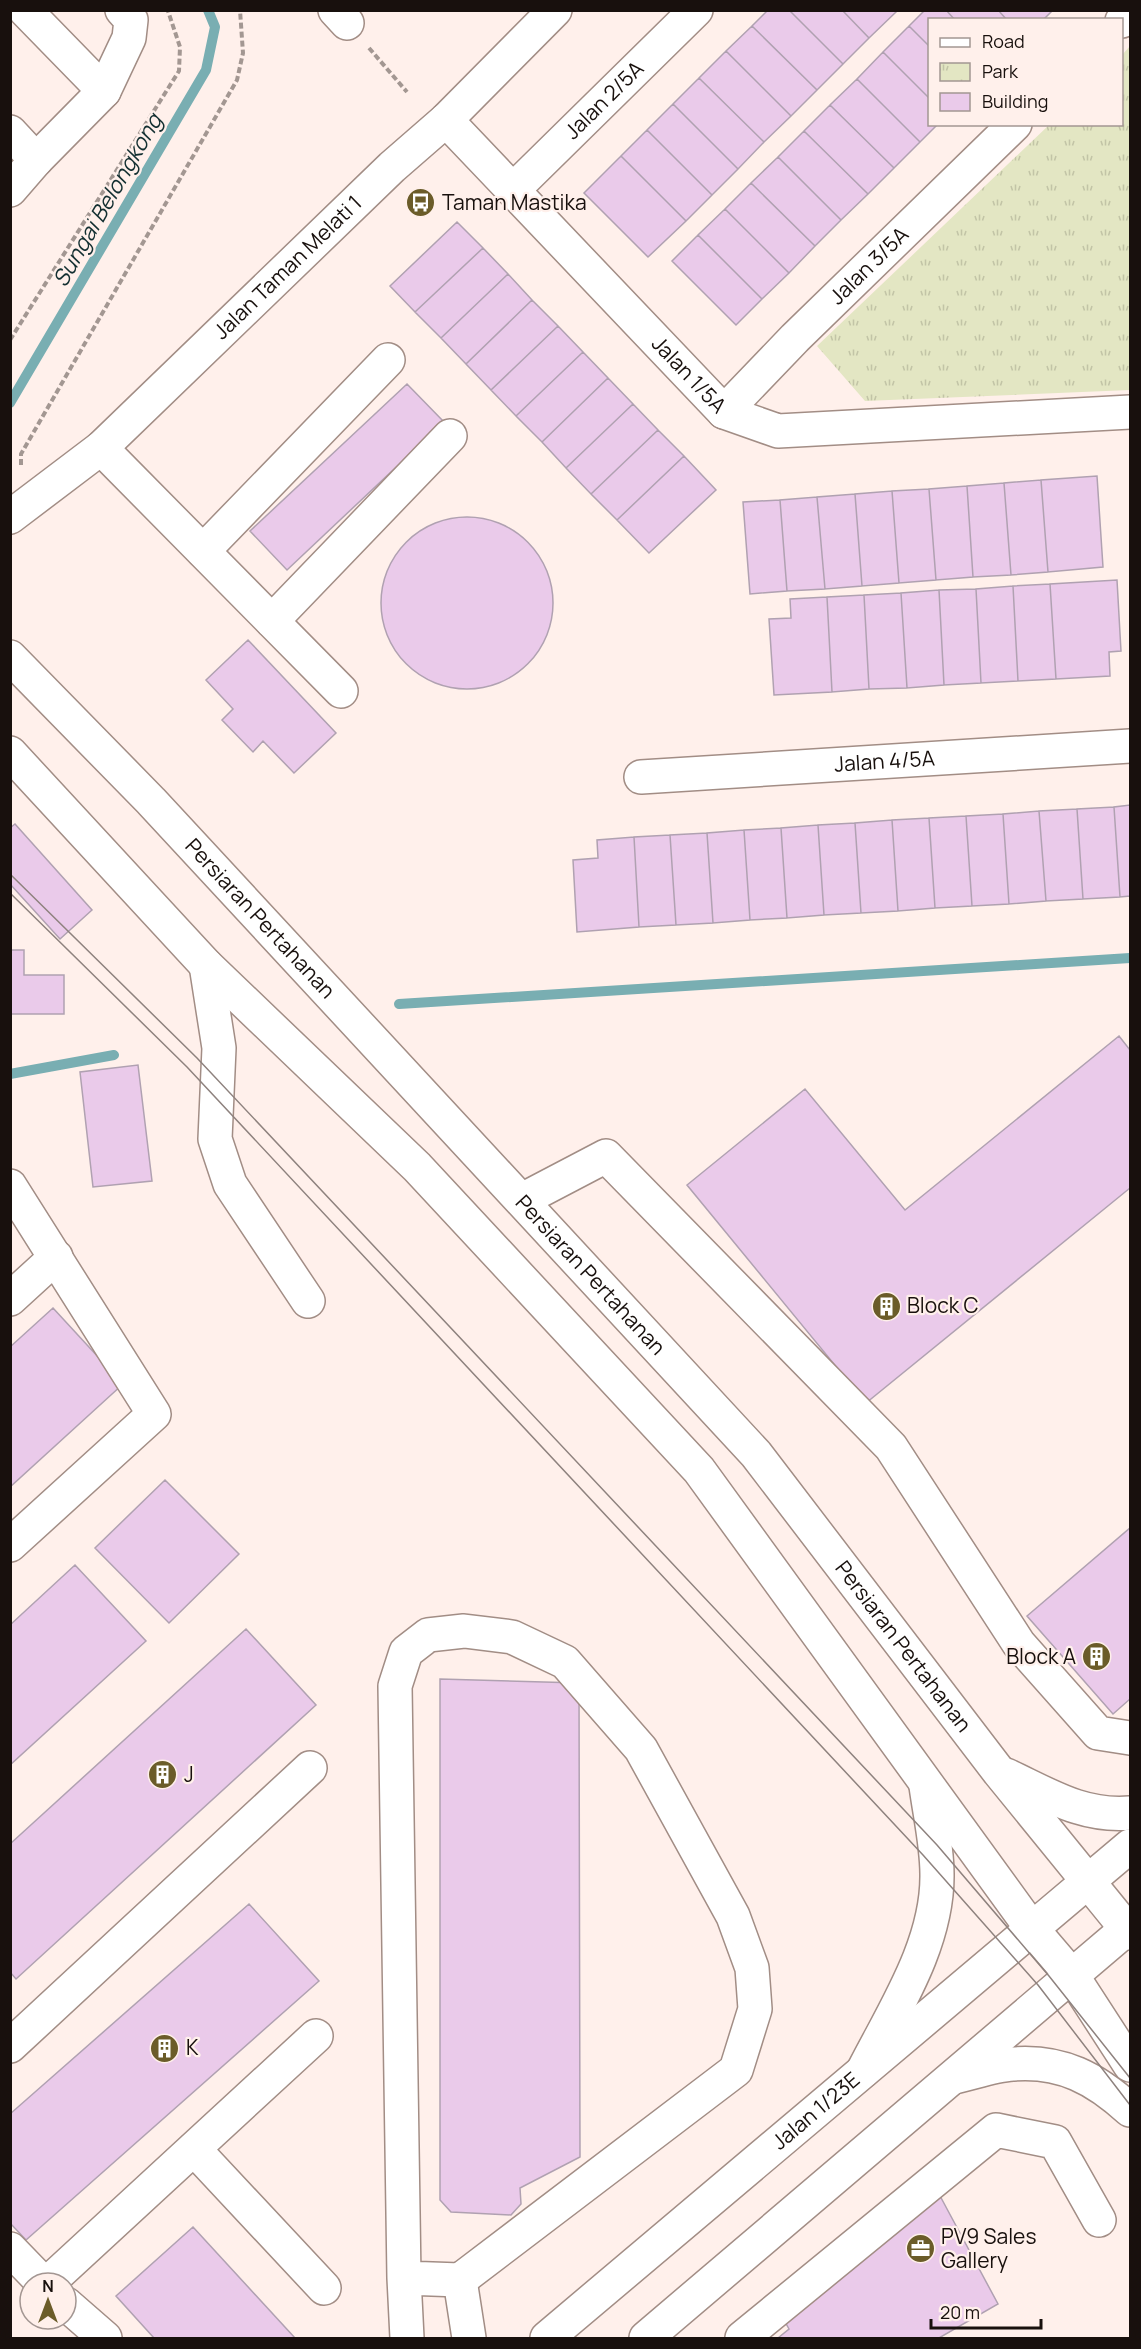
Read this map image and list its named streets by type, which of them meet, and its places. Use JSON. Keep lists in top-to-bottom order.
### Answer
{
  "streets": {
    "street": [
      "Jalan 2/5A",
      "Jalan 3/5A",
      "Jalan Taman Melati 1",
      "Jalan 1/5A",
      "Jalan 4/5A",
      "Persiaran Pertahanan",
      "Jalan 1/23E"
    ]
  },
  "crossings": [
    ["Jalan 2/5A", "Jalan 1/5A"],
    ["Jalan 3/5A", "Jalan 1/5A"],
    ["Jalan Taman Melati 1", "Jalan 1/5A"],
    ["Persiaran Pertahanan", "Jalan 1/23E"]
  ],
  "water": ["Sungai Belongkong"],
  "places": {
    "bus stop": ["Taman Mastika"],
    "building": [
      "Block C",
      "Block A",
      "J",
      "K"
    ],
    "office": ["PV9 Sales Gallery"]
  },
  "legend": ["Road", "Park", "Building"],
  "scale_bar": "20 m",
  "north": "top"
}
